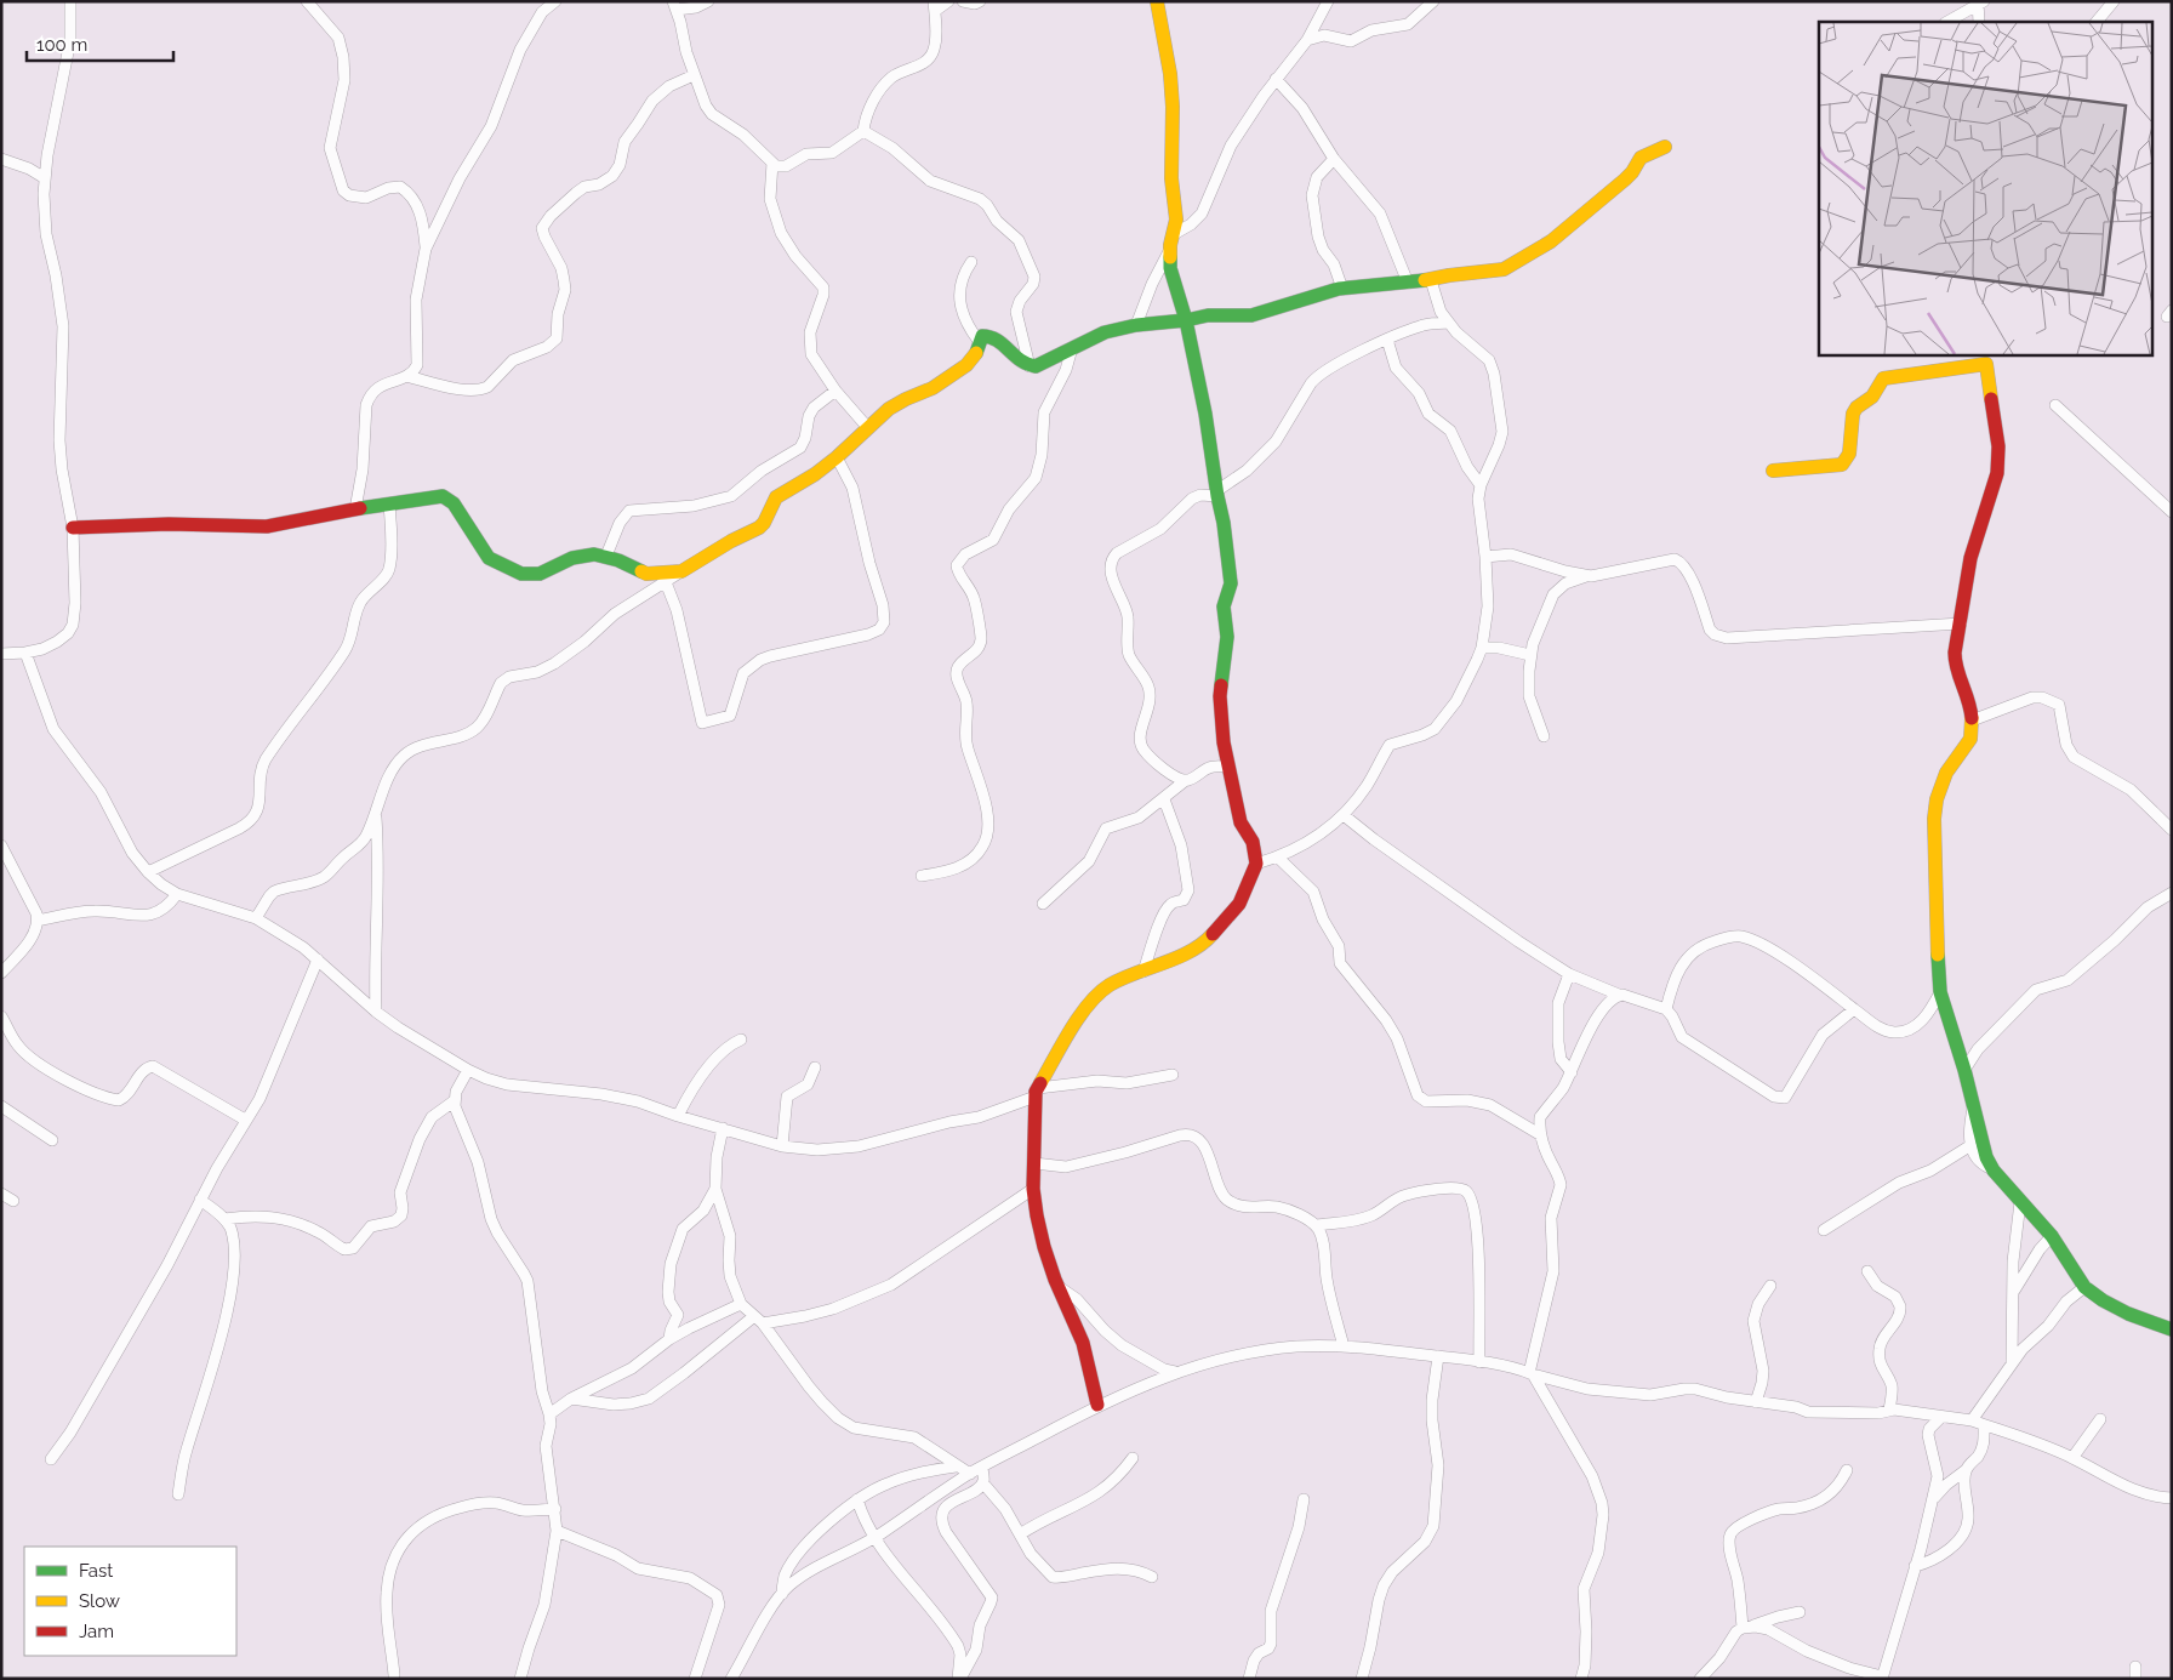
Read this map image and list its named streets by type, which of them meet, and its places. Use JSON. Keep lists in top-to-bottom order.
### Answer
{
  "legend": ["Fast", "Slow", "Jam"],
  "scale_bar": "100 m"
}
